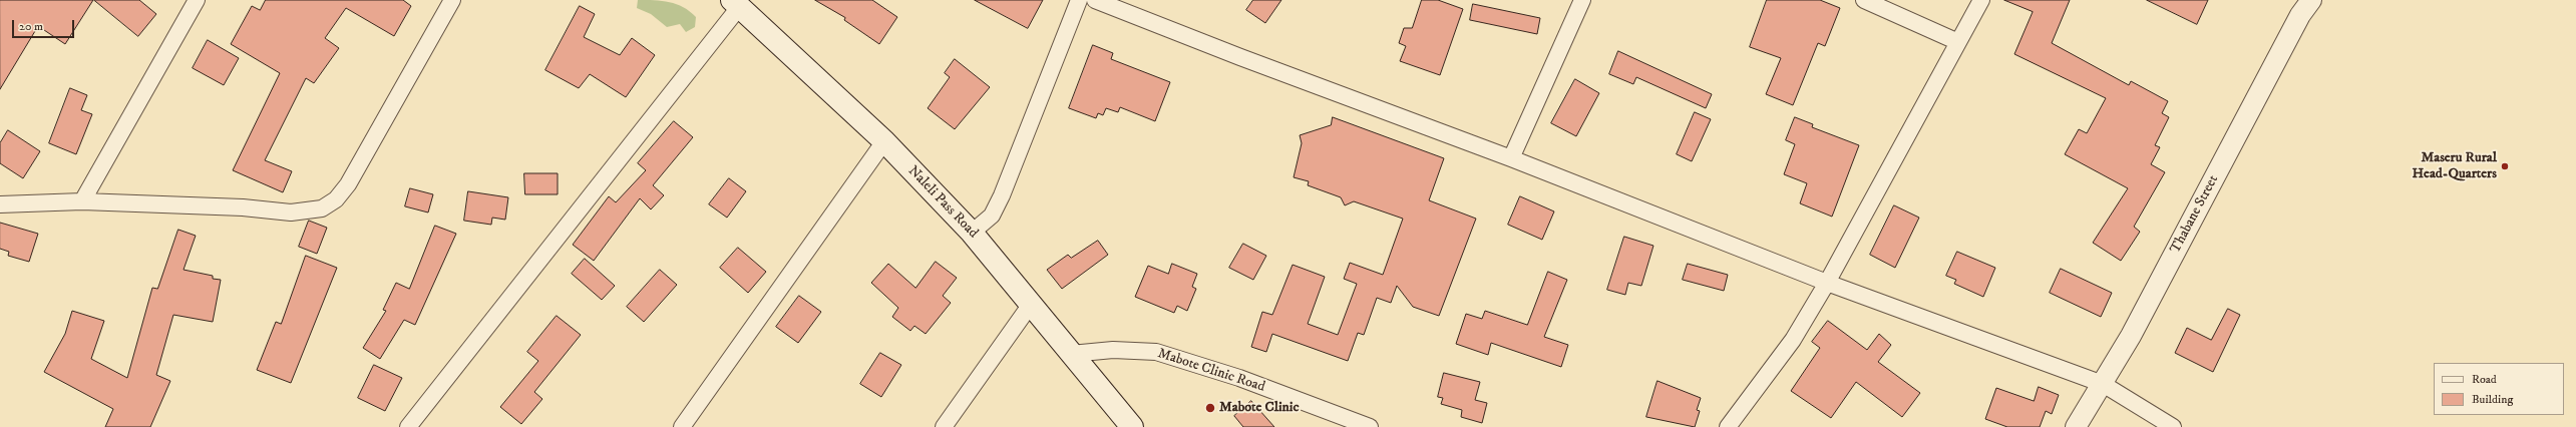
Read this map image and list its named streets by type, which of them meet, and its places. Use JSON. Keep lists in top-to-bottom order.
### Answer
{
  "streets": {
    "main road": ["Naleli Pass Road"],
    "street": ["Thabane Street", "Mabote Clinic Road"]
  },
  "crossings": [
    ["Naleli Pass Road", "Mabote Clinic Road"]
  ],
  "places": ["Maseru Rural Head-Quarters", "Mabote Clinic"],
  "legend": ["Road", "Building"],
  "scale_bar": "20 m"
}
